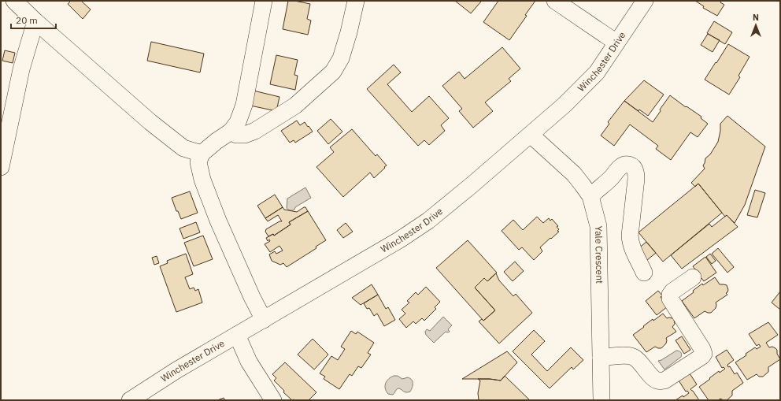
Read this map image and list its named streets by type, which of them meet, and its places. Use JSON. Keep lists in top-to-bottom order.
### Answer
{
  "streets": {
    "street": ["Winchester Drive", "Yale Crescent"]
  },
  "crossings": [
    ["Winchester Drive", "Yale Crescent"]
  ],
  "scale_bar": "20 m",
  "north": "top"
}
